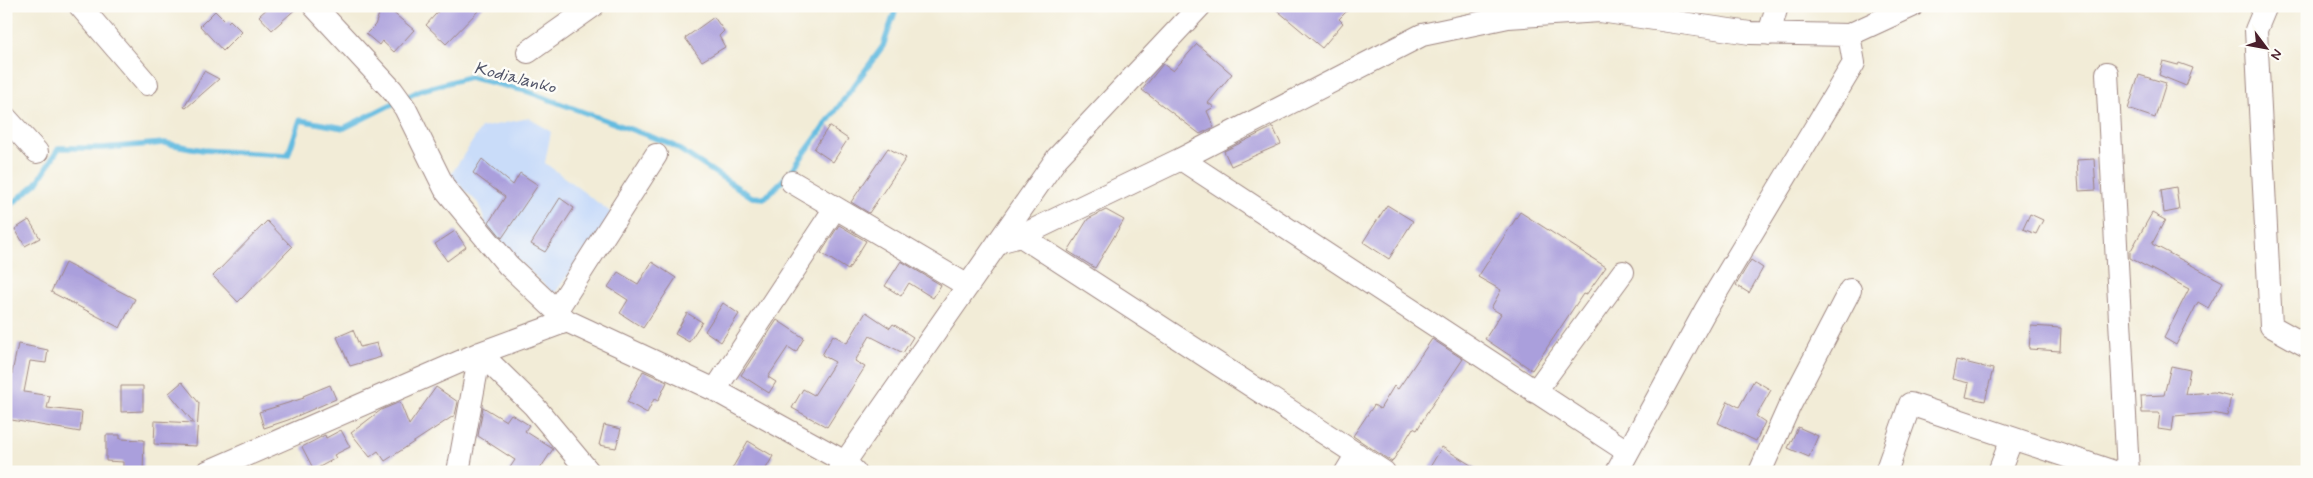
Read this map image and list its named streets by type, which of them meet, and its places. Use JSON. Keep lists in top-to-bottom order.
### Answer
{
  "water": ["Kodialanko"],
  "north": "bottom right"
}
